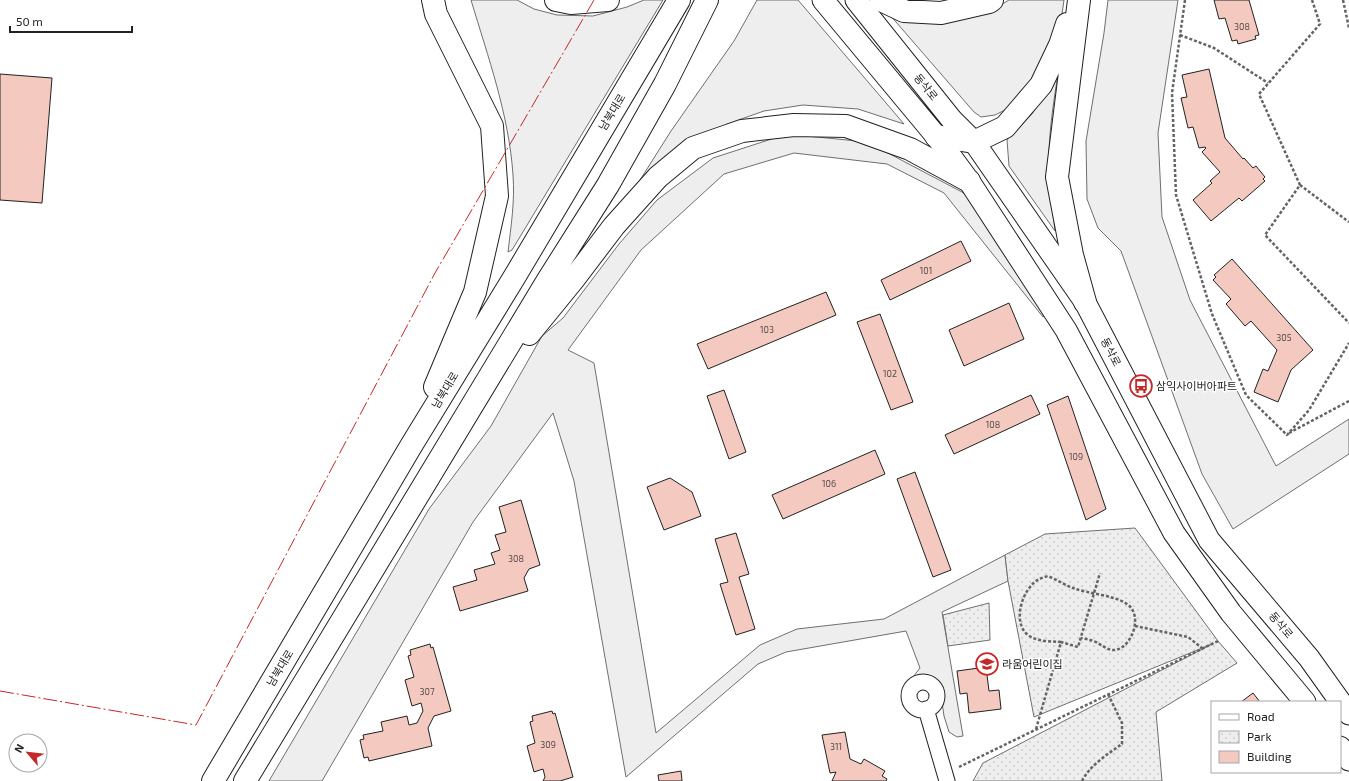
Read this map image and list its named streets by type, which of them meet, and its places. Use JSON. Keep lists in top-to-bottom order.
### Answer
{
  "streets": {
    "highway": ["남북대로"],
    "main road": ["동삭로"]
  },
  "places": {
    "bus stop": ["삼익사이버아파트"],
    "school or university": ["라움어린이집"]
  },
  "house_numbers": [
    "308",
    "101",
    "103",
    "305",
    "102",
    "108",
    "109",
    "106",
    "308",
    "307",
    "309",
    "311"
  ],
  "legend": ["Road", "Park", "Building"],
  "scale_bar": "50 m",
  "north": "top left"
}
